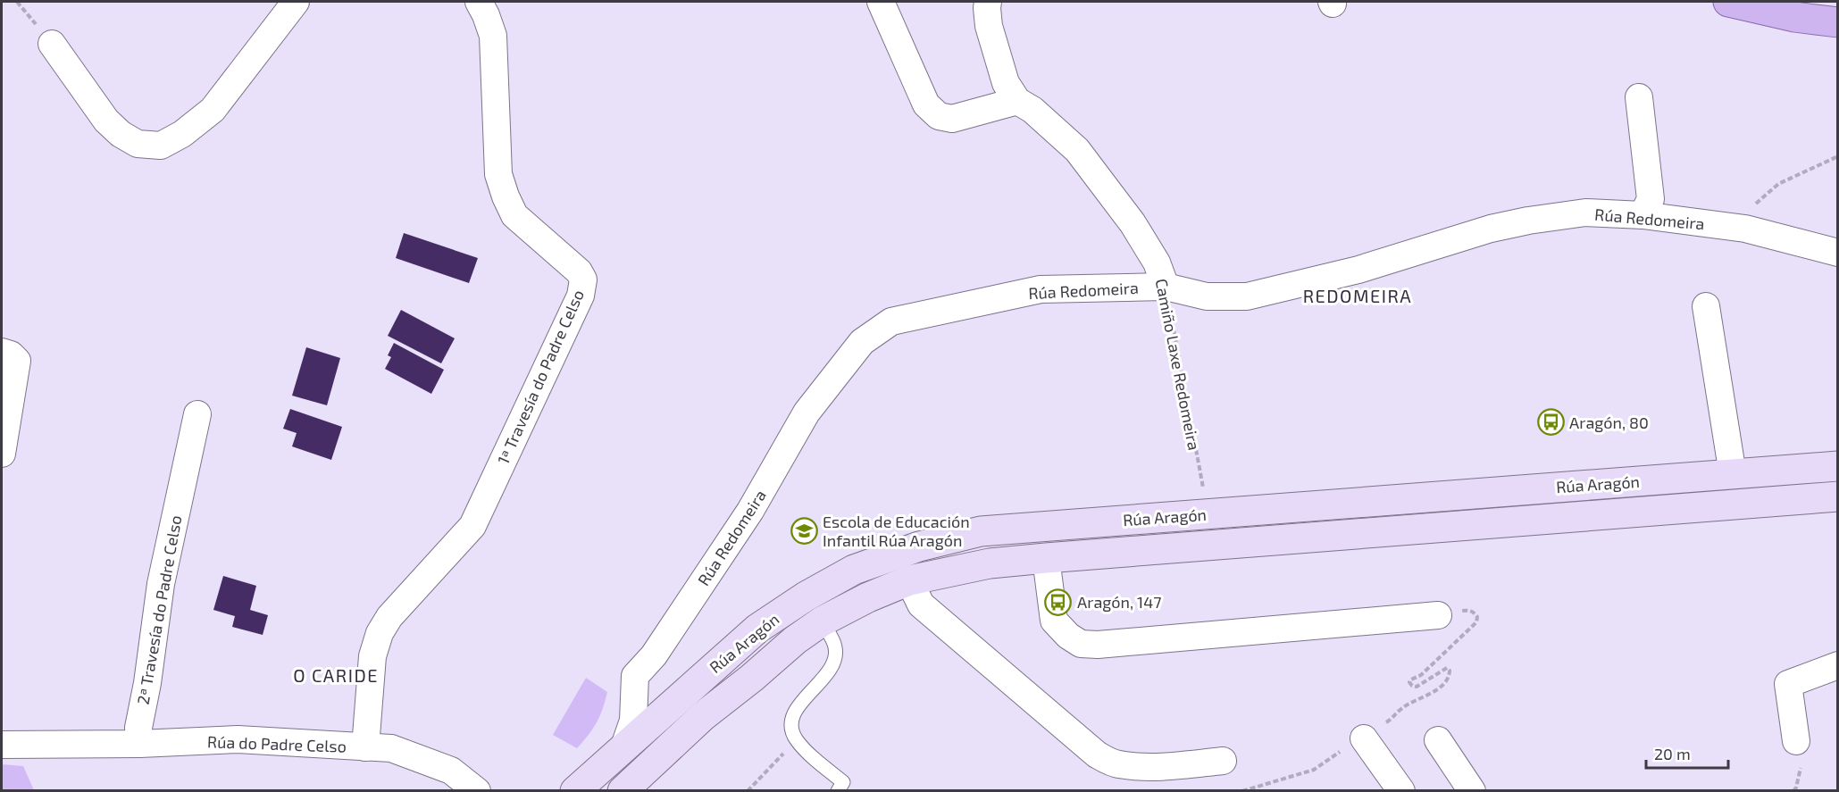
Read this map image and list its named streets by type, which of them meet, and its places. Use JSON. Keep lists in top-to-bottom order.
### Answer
{
  "streets": {
    "main road": ["Rúa Aragón"],
    "street": [
      "Rúa Redomeira",
      "Camiño Laxe Redomeira",
      "1ª Travesía do Padre Celso",
      "2ª Travesía do Padre Celso",
      "Rúa do Padre Celso"
    ]
  },
  "crossings": [
    ["Rúa Redomeira", "Camiño Laxe Redomeira"],
    ["Rúa Redomeira", "Rúa Aragón"],
    ["1ª Travesía do Padre Celso", "Rúa do Padre Celso"],
    ["2ª Travesía do Padre Celso", "Rúa do Padre Celso"]
  ],
  "districts": ["REDOMEIRA", "O CARIDE"],
  "places": {
    "bus stop": ["Aragón, 80", "Aragón, 147"],
    "school or university": ["Escola de Educación Infantil Rúa Aragón"]
  },
  "scale_bar": "20 m"
}
